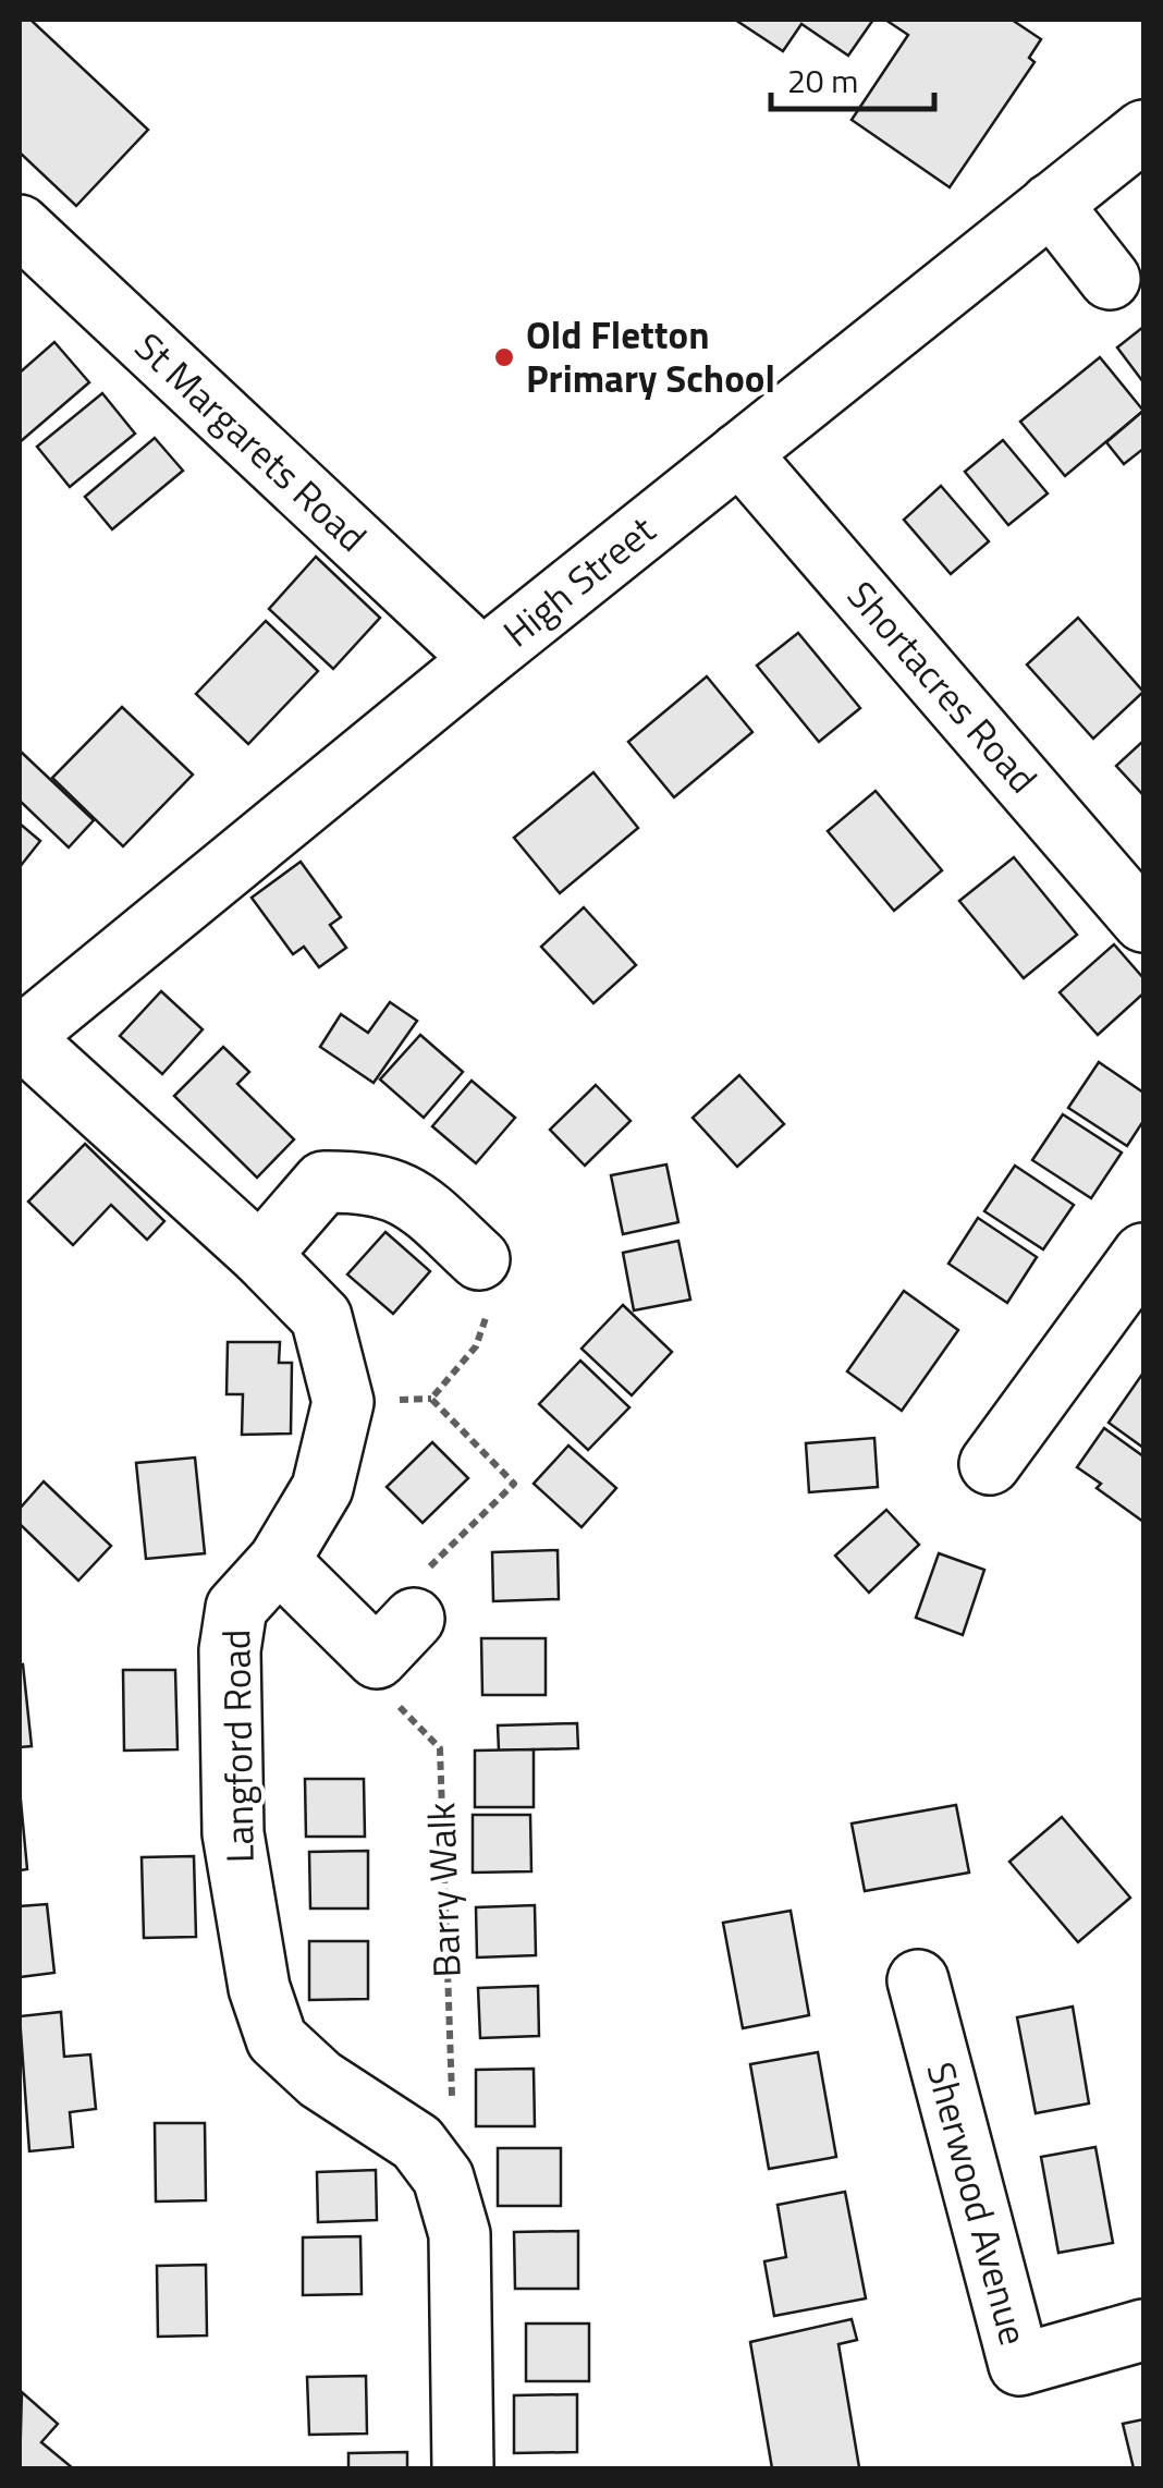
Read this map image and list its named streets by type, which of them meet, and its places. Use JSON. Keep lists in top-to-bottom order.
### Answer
{
  "streets": {
    "street": [
      "St Margarets Road",
      "High Street",
      "Shortacres Road",
      "Langford Road",
      "Sherwood Avenue"
    ],
    "path": ["Barry Walk"]
  },
  "crossings": [
    ["St Margarets Road", "High Street"],
    ["High Street", "Shortacres Road"],
    ["High Street", "Langford Road"],
    ["Langford Road", "Barry Walk"]
  ],
  "places": ["Old Fletton Primary School"],
  "scale_bar": "20 m"
}
